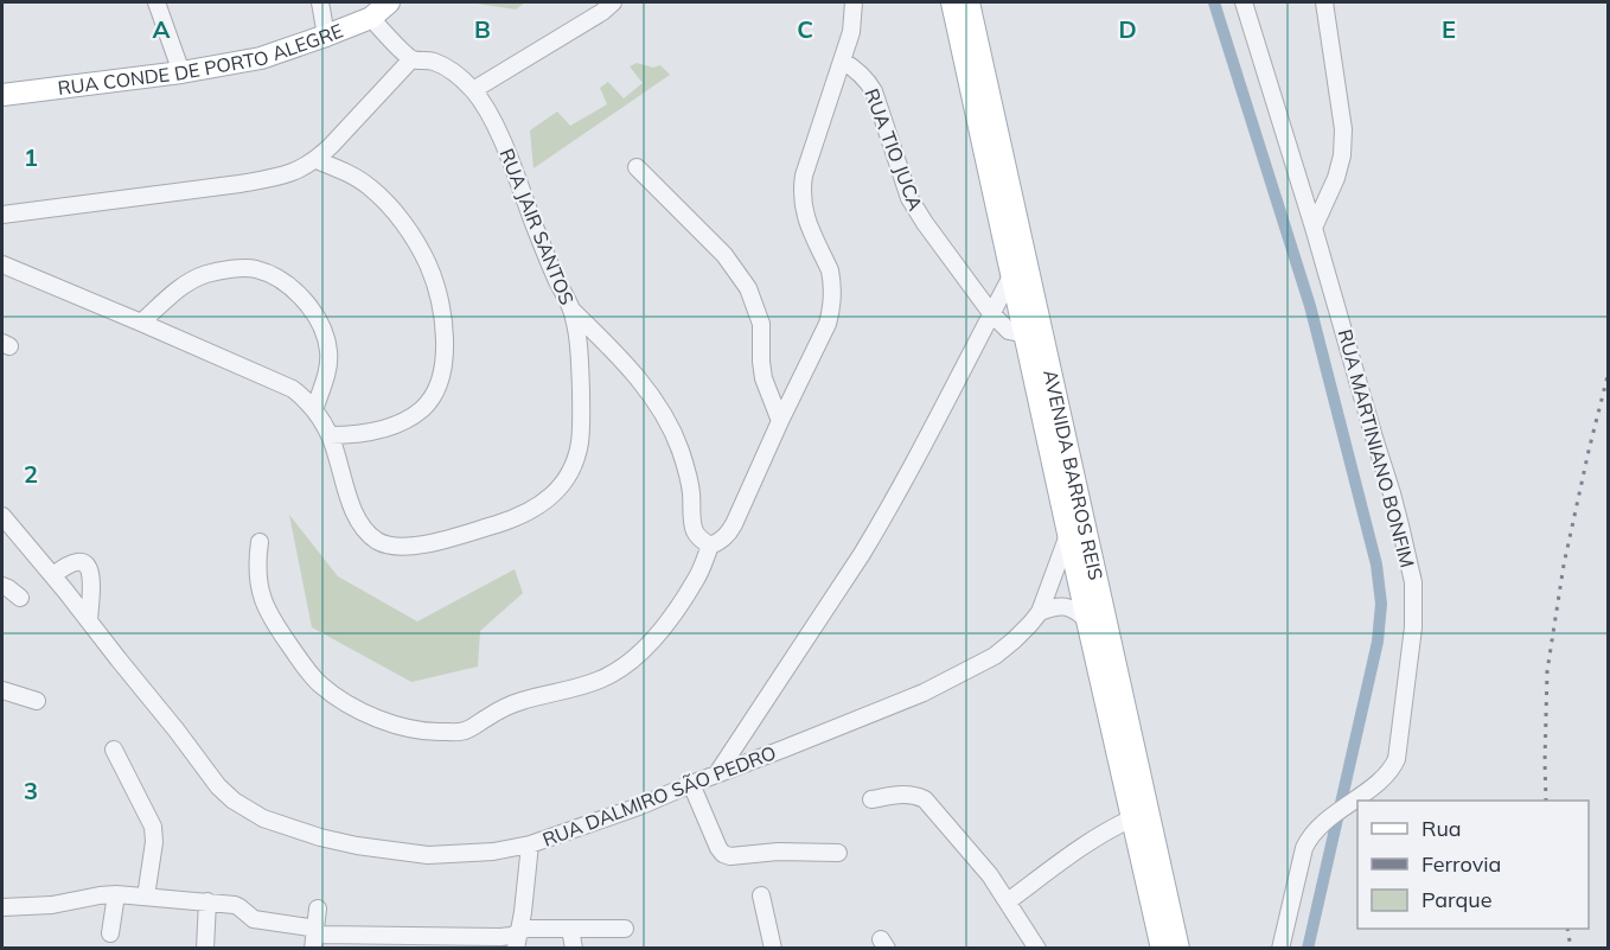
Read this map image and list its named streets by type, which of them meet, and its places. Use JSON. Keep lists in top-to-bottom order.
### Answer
{
  "streets": {
    "main road": ["RUA CONDE DE PORTO ALEGRE", "AVENIDA BARROS REIS"],
    "street": [
      "RUA TIO JUCA",
      "RUA JAIR SANTOS",
      "RUA MARTINIANO BONFIM",
      "RUA DALMIRO SÃO PEDRO"
    ]
  },
  "crossings": [
    ["RUA TIO JUCA", "AVENIDA BARROS REIS"],
    ["AVENIDA BARROS REIS", "RUA DALMIRO SÃO PEDRO"]
  ],
  "legend": ["Rua", "Ferrovia", "Parque"],
  "grid": {
    "columns": [
      "A",
      "B",
      "C",
      "D",
      "E"
    ],
    "rows": ["1", "2", "3"]
  }
}
